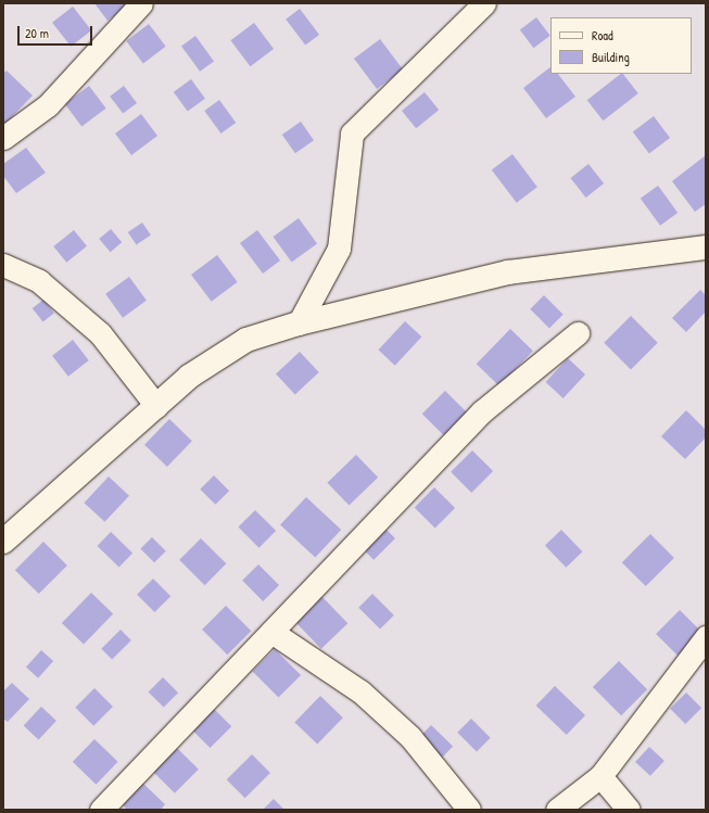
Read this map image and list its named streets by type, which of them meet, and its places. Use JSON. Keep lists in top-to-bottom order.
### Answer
{
  "legend": ["Road", "Building"],
  "scale_bar": "20 m"
}
